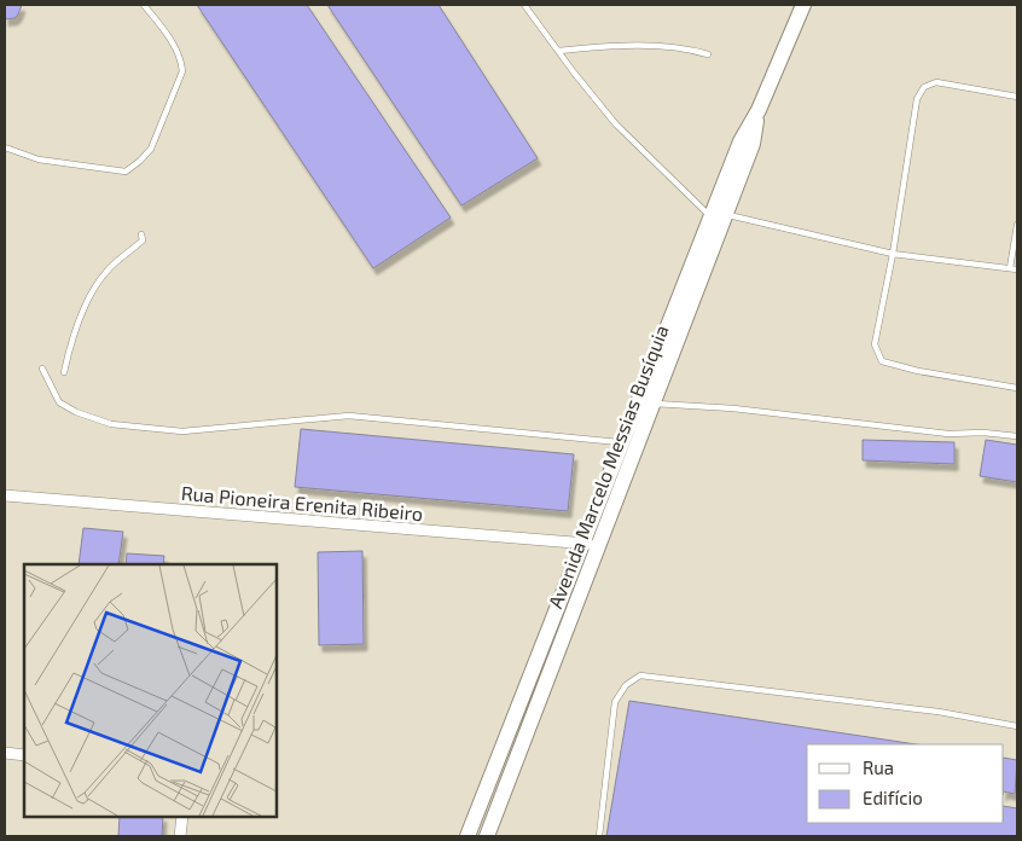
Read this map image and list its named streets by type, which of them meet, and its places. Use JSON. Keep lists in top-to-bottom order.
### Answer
{
  "streets": {
    "street": ["Avenida Marcelo Messias Busíquia", "Rua Pioneira Erenita Ribeiro"]
  },
  "crossings": [
    ["Avenida Marcelo Messias Busíquia", "Rua Pioneira Erenita Ribeiro"]
  ],
  "legend": ["Rua", "Edifício"]
}
